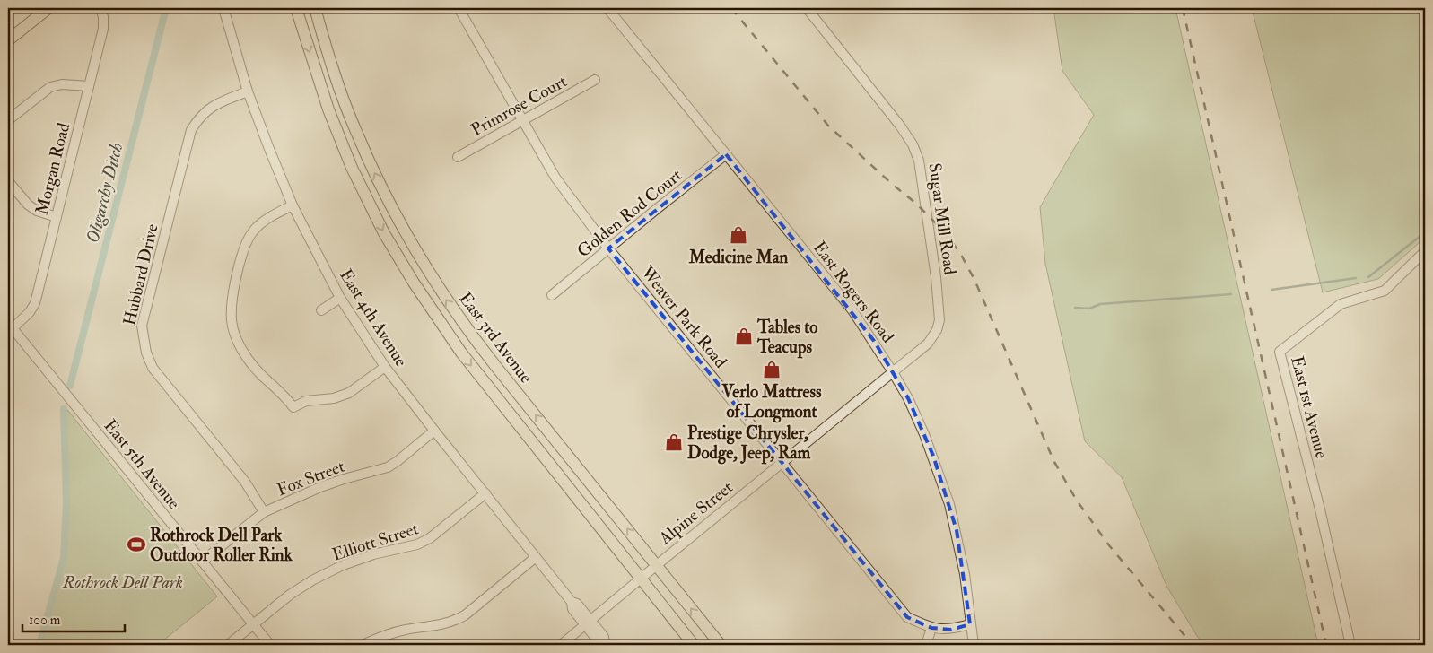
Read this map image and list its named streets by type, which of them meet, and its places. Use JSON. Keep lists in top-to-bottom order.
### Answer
{
  "streets": {
    "main road": ["East 3rd Avenue"],
    "street": [
      "Primrose Court",
      "Morgan Road",
      "Golden Rod Court",
      "Sugar Mill Road",
      "Hubbard Drive",
      "East Rogers Road",
      "Weaver Park Road",
      "East 4th Avenue",
      "East 1st Avenue",
      "East 5th Avenue",
      "Fox Street",
      "Alpine Street",
      "Elliott Street"
    ]
  },
  "crossings": [
    ["Primrose Court", "Weaver Park Road"],
    ["Morgan Road", "East 5th Avenue"],
    ["Golden Rod Court", "East Rogers Road"],
    ["Golden Rod Court", "Weaver Park Road"],
    ["Sugar Mill Road", "East Rogers Road"],
    ["Sugar Mill Road", "Alpine Street"],
    ["Hubbard Drive", "East 4th Avenue"],
    ["Hubbard Drive", "Fox Street"],
    ["East Rogers Road", "Weaver Park Road"],
    ["East Rogers Road", "Alpine Street"],
    ["Weaver Park Road", "Alpine Street"],
    ["East 4th Avenue", "Fox Street"],
    ["East 4th Avenue", "Alpine Street"],
    ["East 4th Avenue", "Elliott Street"],
    ["East 3rd Avenue", "Alpine Street"],
    ["East 5th Avenue", "Fox Street"],
    ["East 5th Avenue", "Elliott Street"]
  ],
  "water": ["Oligarchy Ditch"],
  "parks": ["Rothrock Dell Park"],
  "places": {
    "shop": [
      "Medicine Man",
      "Tables to Teacups",
      "Verlo Mattress of Longmont",
      "Prestige Chrysler, Dodge, Jeep, Ram"
    ],
    "sports": ["Rothrock Dell Park Outdoor Roller Rink"]
  },
  "scale_bar": "100 m"
}
